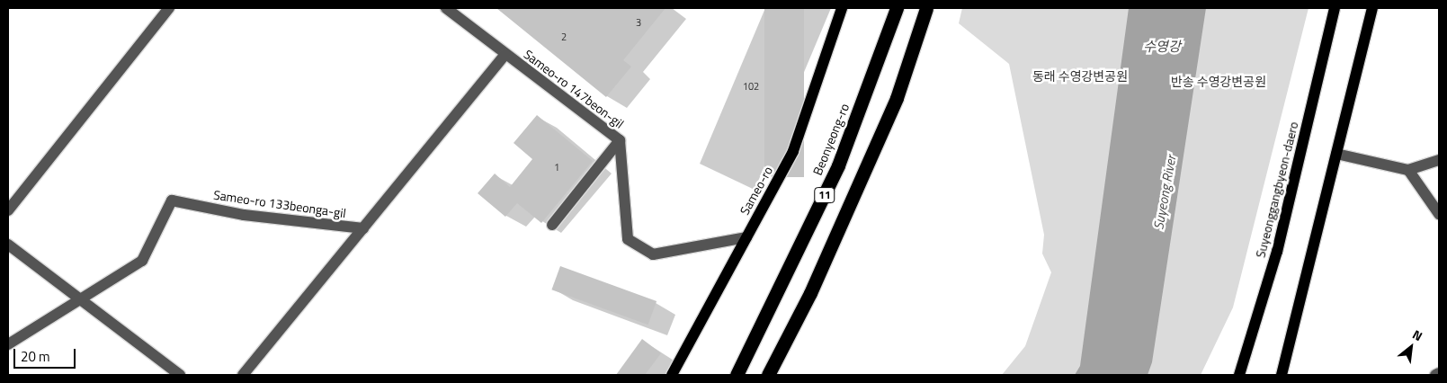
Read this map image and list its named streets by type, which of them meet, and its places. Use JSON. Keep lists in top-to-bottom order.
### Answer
{
  "streets": {
    "highway": ["Beonyeong-ro", "11"],
    "main road": ["Suyeonggangbyeon-daero", "Sameo-ro"],
    "street": ["Sameo-ro 147beon-gil", "Sameo-ro 133beonga-gil"]
  },
  "crossings": [
    ["Sameo-ro 147beon-gil", "Sameo-ro"]
  ],
  "water": ["수영강", "Suyeong River"],
  "parks": ["동래 수영강변공원", "반송 수영강변공원"],
  "house_numbers": [
    "3",
    "2",
    "102",
    "1"
  ],
  "scale_bar": "20 m",
  "north": "top right"
}
